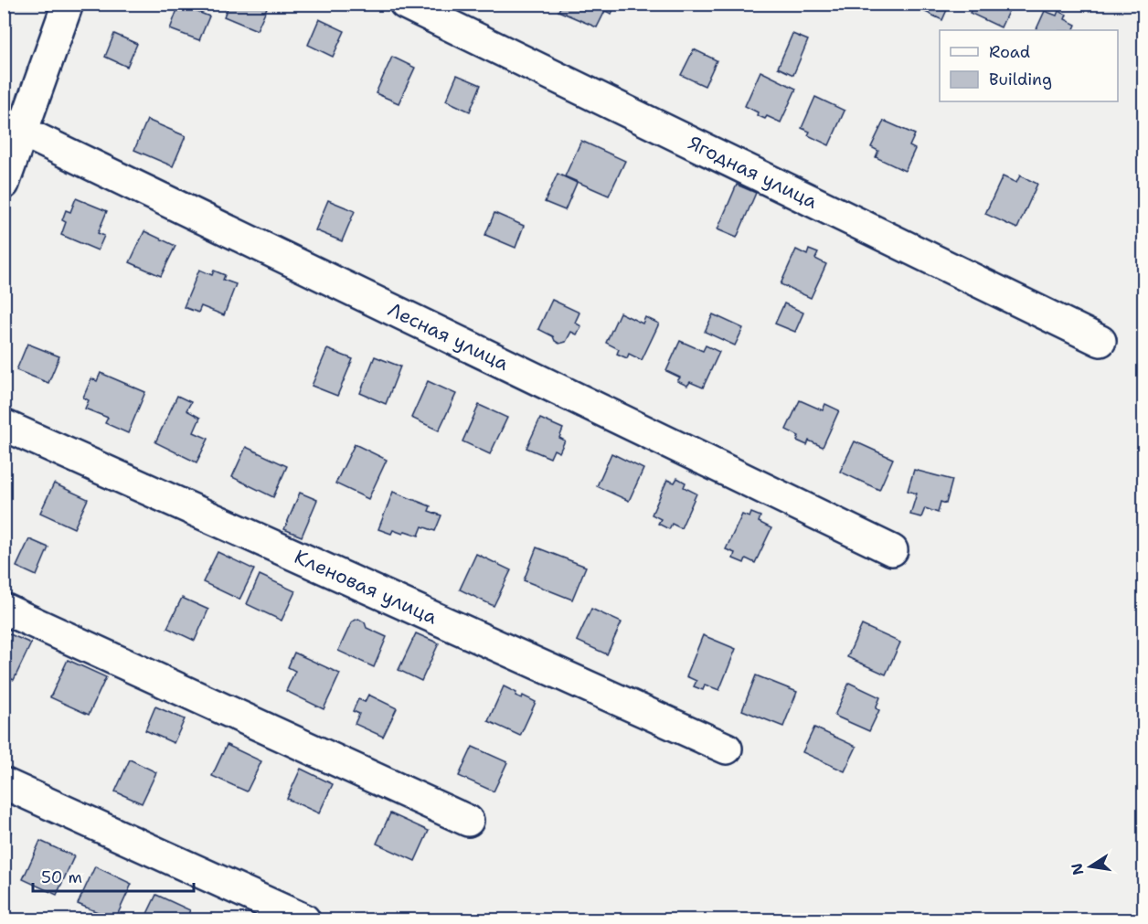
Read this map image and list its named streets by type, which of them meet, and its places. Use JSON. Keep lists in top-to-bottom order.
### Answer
{
  "streets": {
    "street": ["Ягодная улица", "Лесная улица", "Кленовая улица"]
  },
  "legend": ["Road", "Building"],
  "scale_bar": "50 m",
  "north": "left"
}
